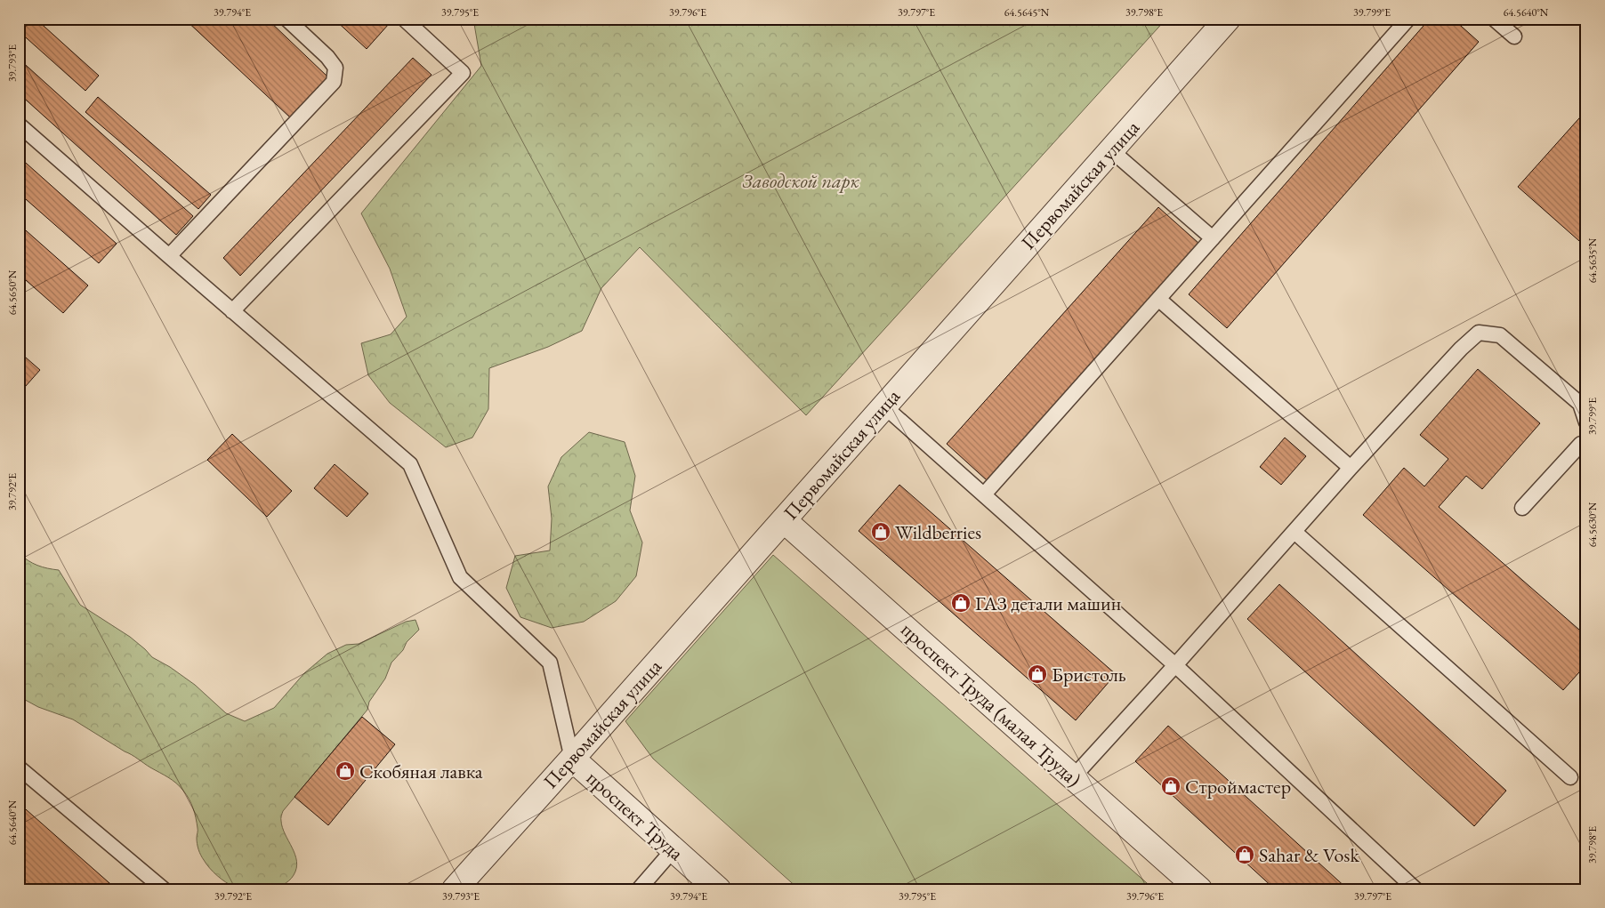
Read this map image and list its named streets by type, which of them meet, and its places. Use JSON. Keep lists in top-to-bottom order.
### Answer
{
  "streets": {
    "street": ["Первомайская улица", "проспект Труда (малая Труда)", "проспект Труда"]
  },
  "crossings": [
    ["Первомайская улица", "проспект Труда (малая Труда)"],
    ["Первомайская улица", "проспект Труда"]
  ],
  "parks": ["Заводской парк"],
  "places": {
    "shop": [
      "Wildberries",
      "ГАЗ детали машин",
      "Бристоль",
      "Скобяная лавка",
      "Строймастер",
      "Sahar & Vosk"
    ]
  },
  "coordinates": [
    "39.794°E",
    "39.795°E",
    "39.796°E",
    "39.797°E",
    "64.5645°N",
    "39.798°E",
    "39.799°E",
    "64.5640°N",
    "39.793°E",
    "64.5635°N",
    "64.5650°N",
    "39.792°E",
    "64.5630°N"
  ]
}
